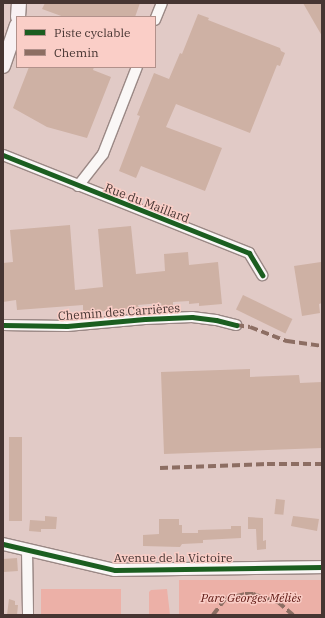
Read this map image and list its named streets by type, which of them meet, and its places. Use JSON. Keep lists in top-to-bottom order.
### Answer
{
  "streets": {
    "street": ["Rue du Maillard", "Chemin des Carrières", "Avenue de la Victoire"]
  },
  "parks": ["Parc Georges Méliès"],
  "legend": ["Piste cyclable", "Chemin"]
}
